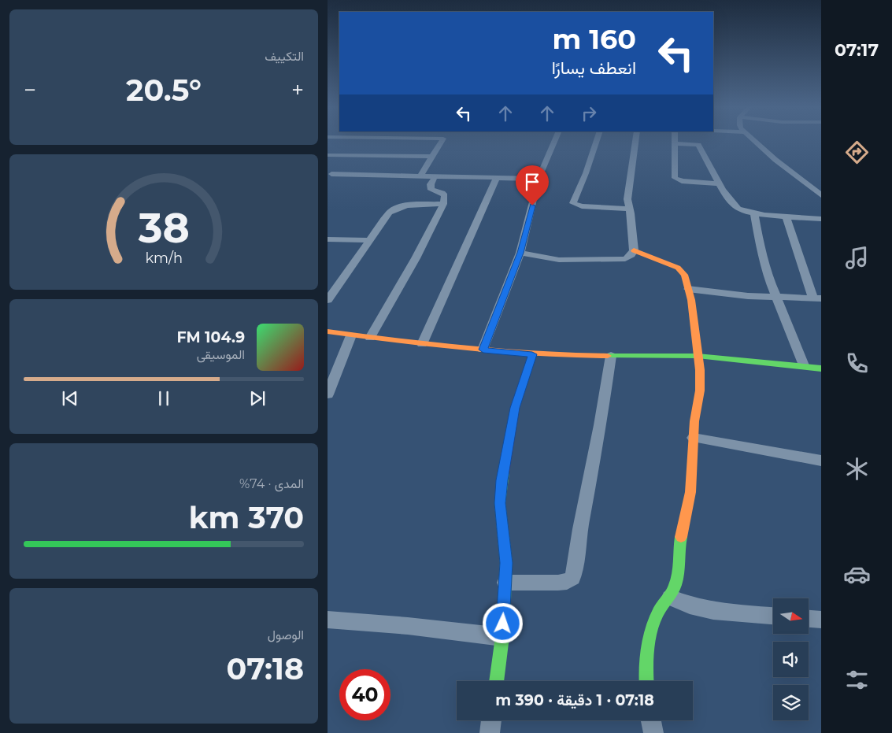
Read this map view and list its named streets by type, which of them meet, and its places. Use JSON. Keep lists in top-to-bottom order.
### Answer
{
  "north": "right",
  "page": {
    "tabs": "07:17",
    "tile": [
      "التكييف",
      ["المدى · 74%", "370 km"],
      ["الوصول", "07:18"]
    ],
    "turn": ["160 m", "انعطف يسارًا"],
    "heat": ["−", "20.5°", "+"],
    "song": ["104.9 FM", "الموسيقى"],
    "limit": "40",
    "trip": "07:18 · 1 دقيقة · 390 m",
    "gauge": ["38", "km/h"]
  }
}
